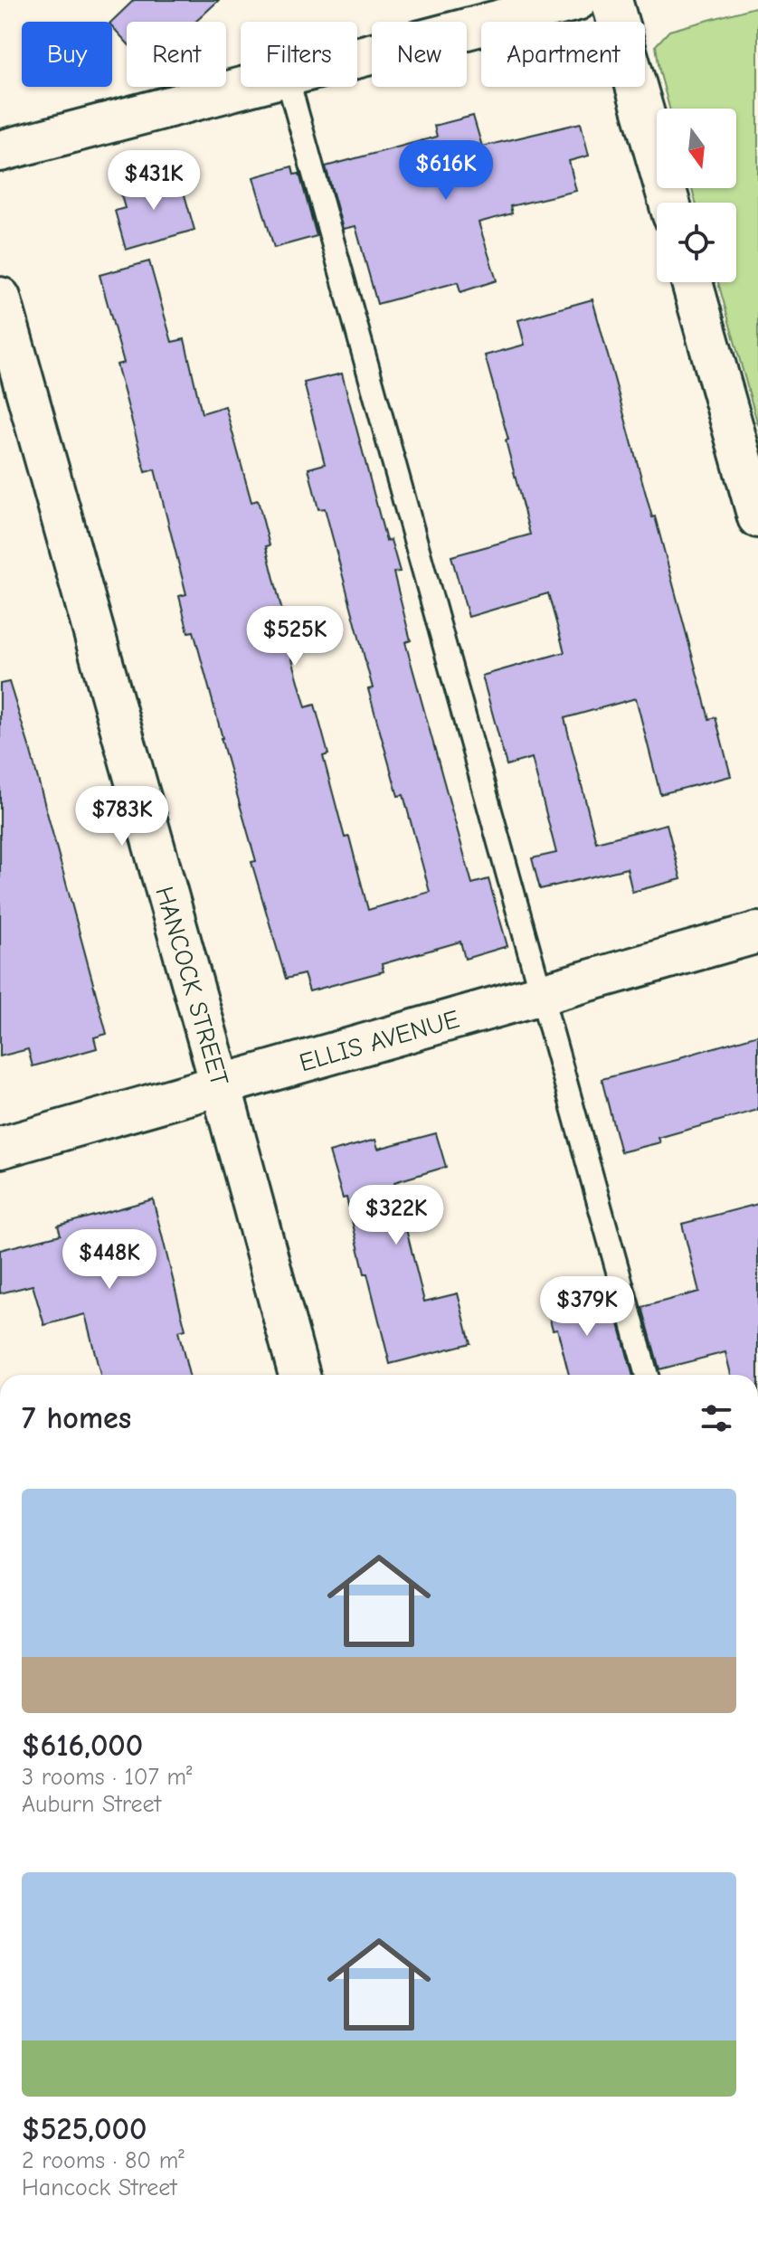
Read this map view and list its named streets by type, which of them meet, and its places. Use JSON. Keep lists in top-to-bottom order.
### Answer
{
  "streets": {
    "street": ["HANCOCK STREET", "ELLIS AVENUE"]
  },
  "crossings": [
    ["HANCOCK STREET", "ELLIS AVENUE"]
  ],
  "north": "bottom",
  "page": {
    "chip": [
      "Buy",
      "Rent",
      "Filters",
      "New",
      "Apartment"
    ],
    "price": [
      "$616K",
      "$431K",
      "$525K",
      "$783K",
      "$322K",
      "$448K",
      "$379K"
    ],
    "heading": "7 homes",
    "list": [
      {
        "name": "$616,000",
        "note": "3 rooms · 107 m² · Auburn Street"
      },
      {
        "name": "$525,000",
        "note": "2 rooms · 80 m² · Hancock Street"
      }
    ]
  }
}
